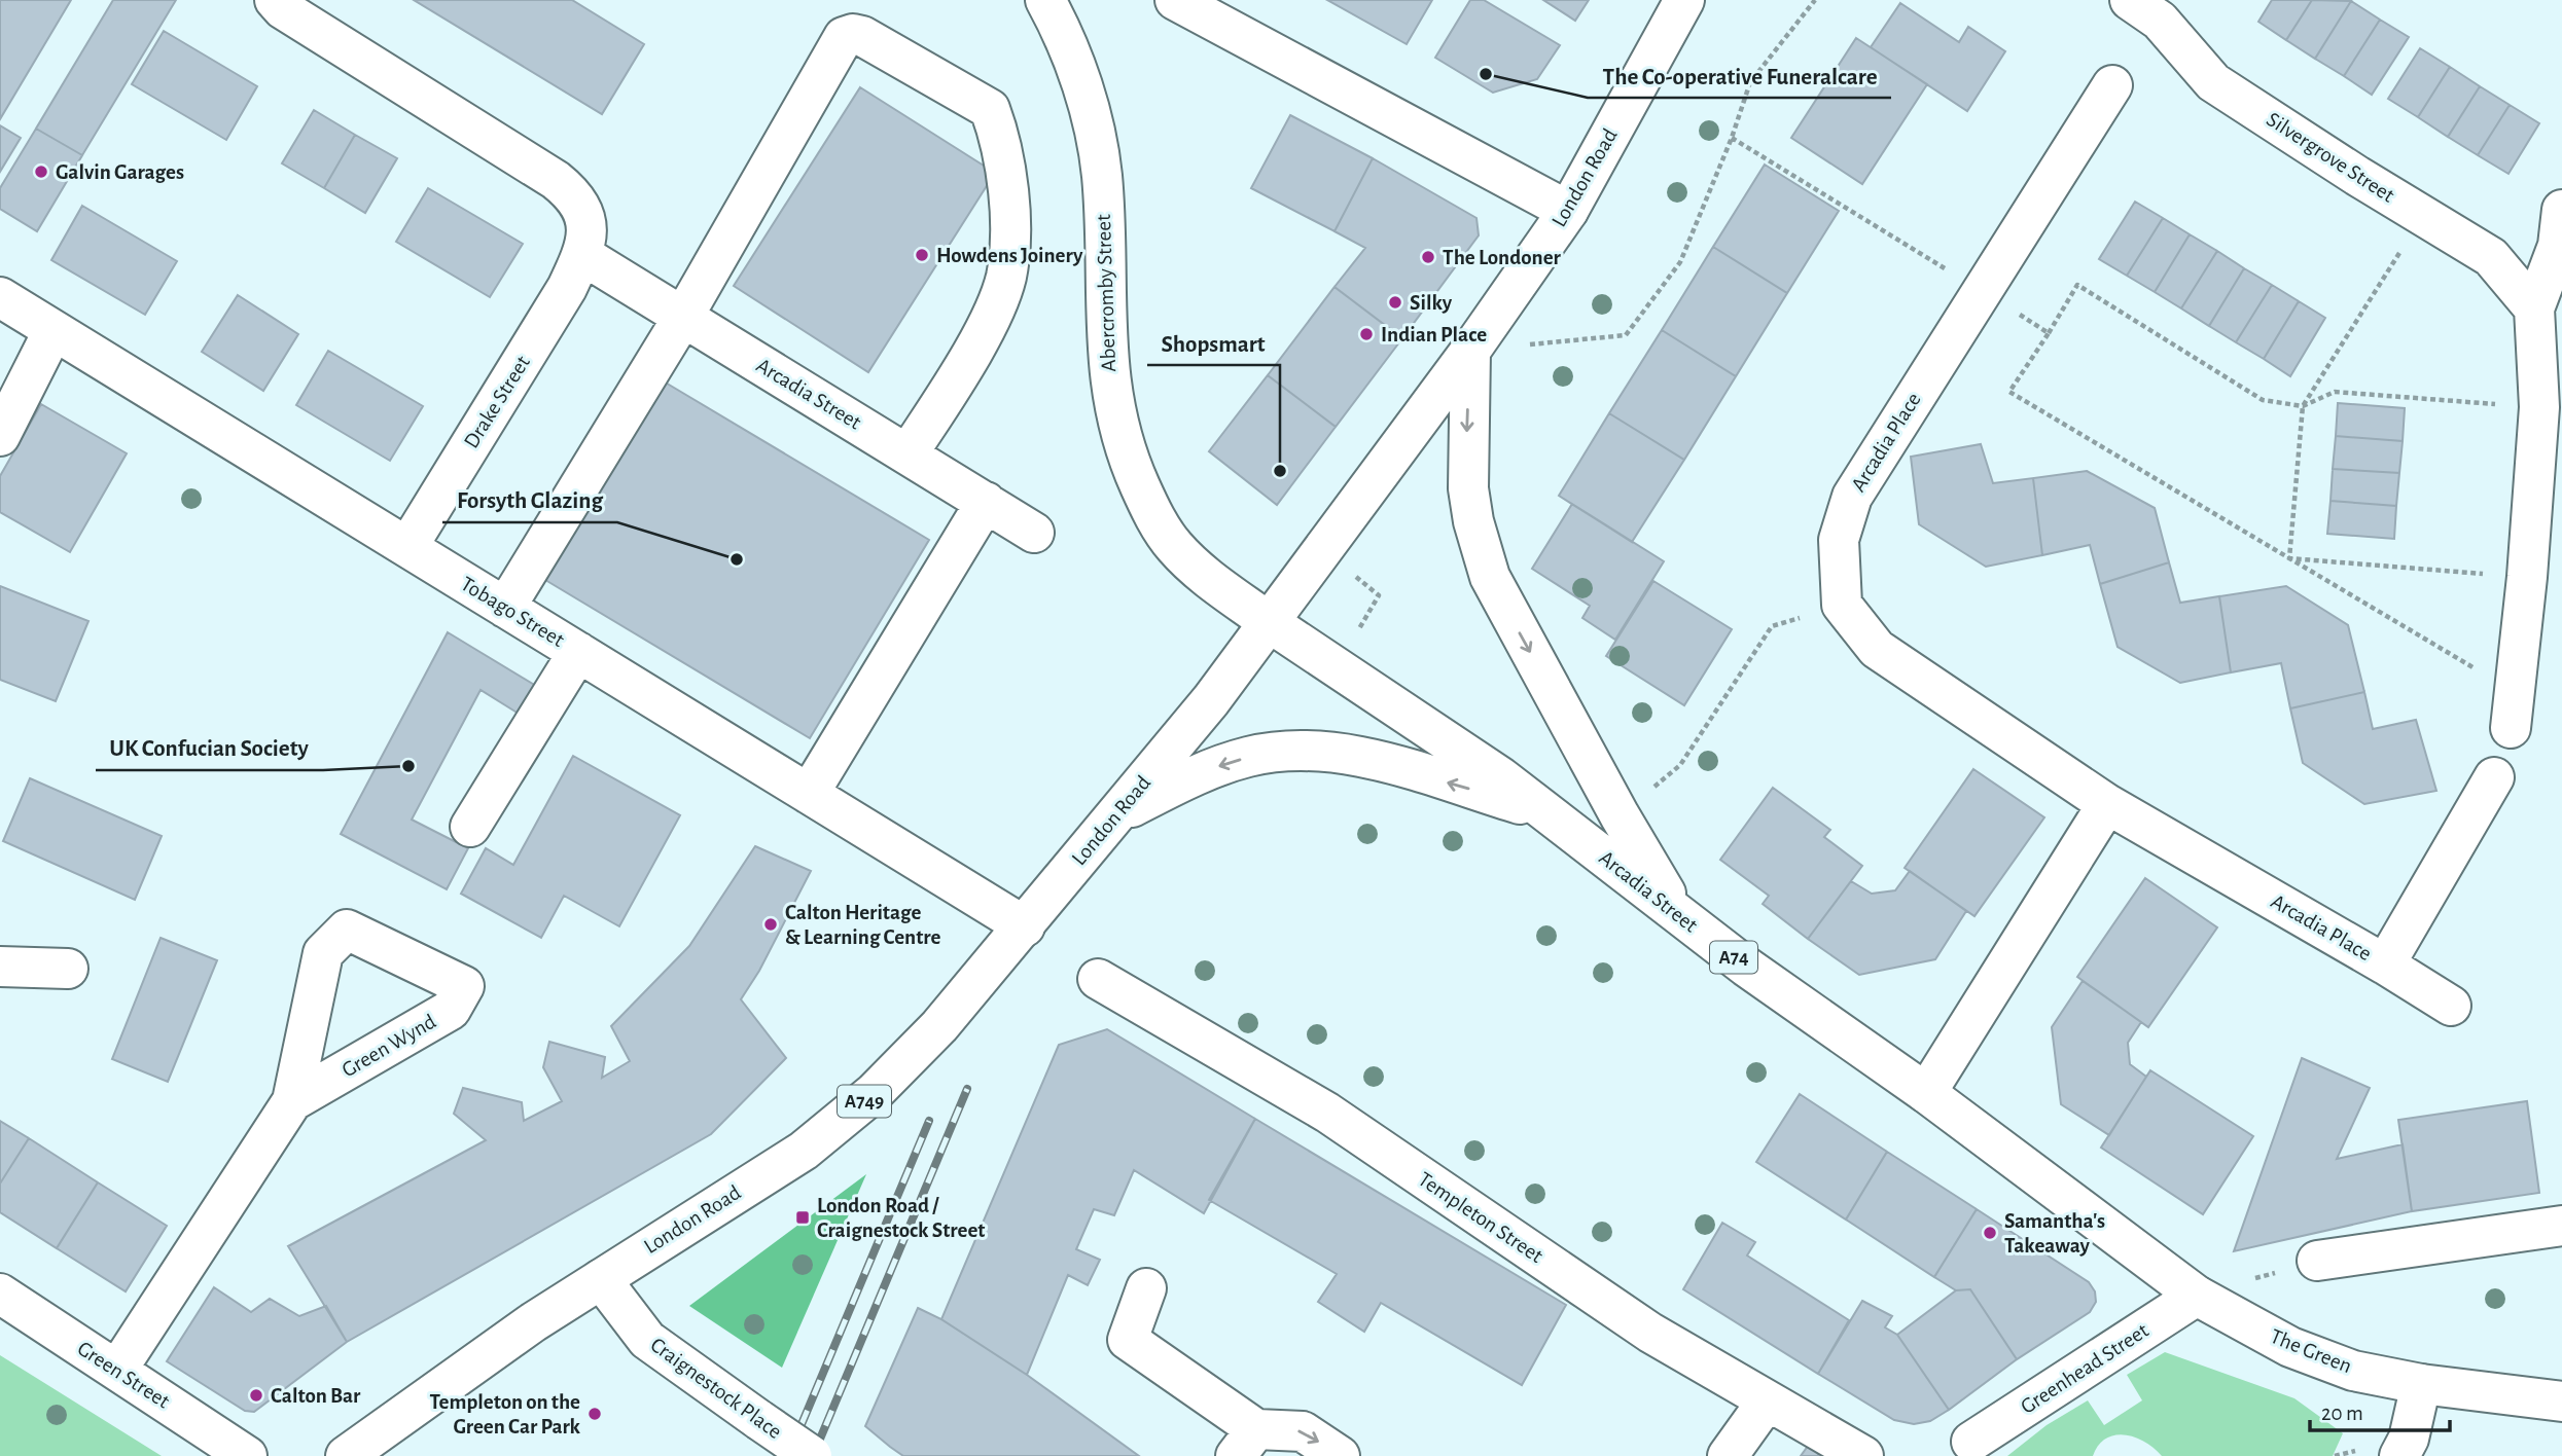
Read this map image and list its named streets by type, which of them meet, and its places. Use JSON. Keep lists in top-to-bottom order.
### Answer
{
  "streets": {
    "street": [
      "Silvergrove Street",
      "London Road",
      "Abercromby Street",
      "Arcadia Street",
      "Drake Street",
      "Arcadia Place",
      "Tobago Street",
      "A74",
      "Green Wynd",
      "A749",
      "Templeton Street",
      "The Green",
      "Greenhead Street",
      "Green Street",
      "Craignestock Place"
    ]
  },
  "crossings": [
    ["London Road", "Abercromby Street"],
    ["London Road", "Arcadia Street"],
    ["London Road", "Tobago Street"],
    ["London Road", "A74"],
    ["London Road", "Craignestock Place"],
    ["Abercromby Street", "Arcadia Street"],
    ["Arcadia Street", "Drake Street"],
    ["Arcadia Street", "A74"],
    ["Arcadia Street", "The Green"],
    ["Arcadia Street", "Greenhead Street"],
    ["Drake Street", "Tobago Street"],
    ["Green Wynd", "Green Street"],
    ["The Green", "Greenhead Street"]
  ],
  "places": {
    "other": [
      "The Co-operative Funeralcare",
      "Galvin Garages",
      "Howdens Joinery",
      "The Londoner",
      "Silky",
      "Indian Place",
      "Shopsmart",
      "Forsyth Glazing",
      "UK Confucian Society",
      "Calton Heritage & Learning Centre",
      "Samantha's Takeaway",
      "Calton Bar",
      "Templeton on the Green Car Park"
    ],
    "transit": ["London Road / Craignestock Street"]
  },
  "scale_bar": "20 m"
}
